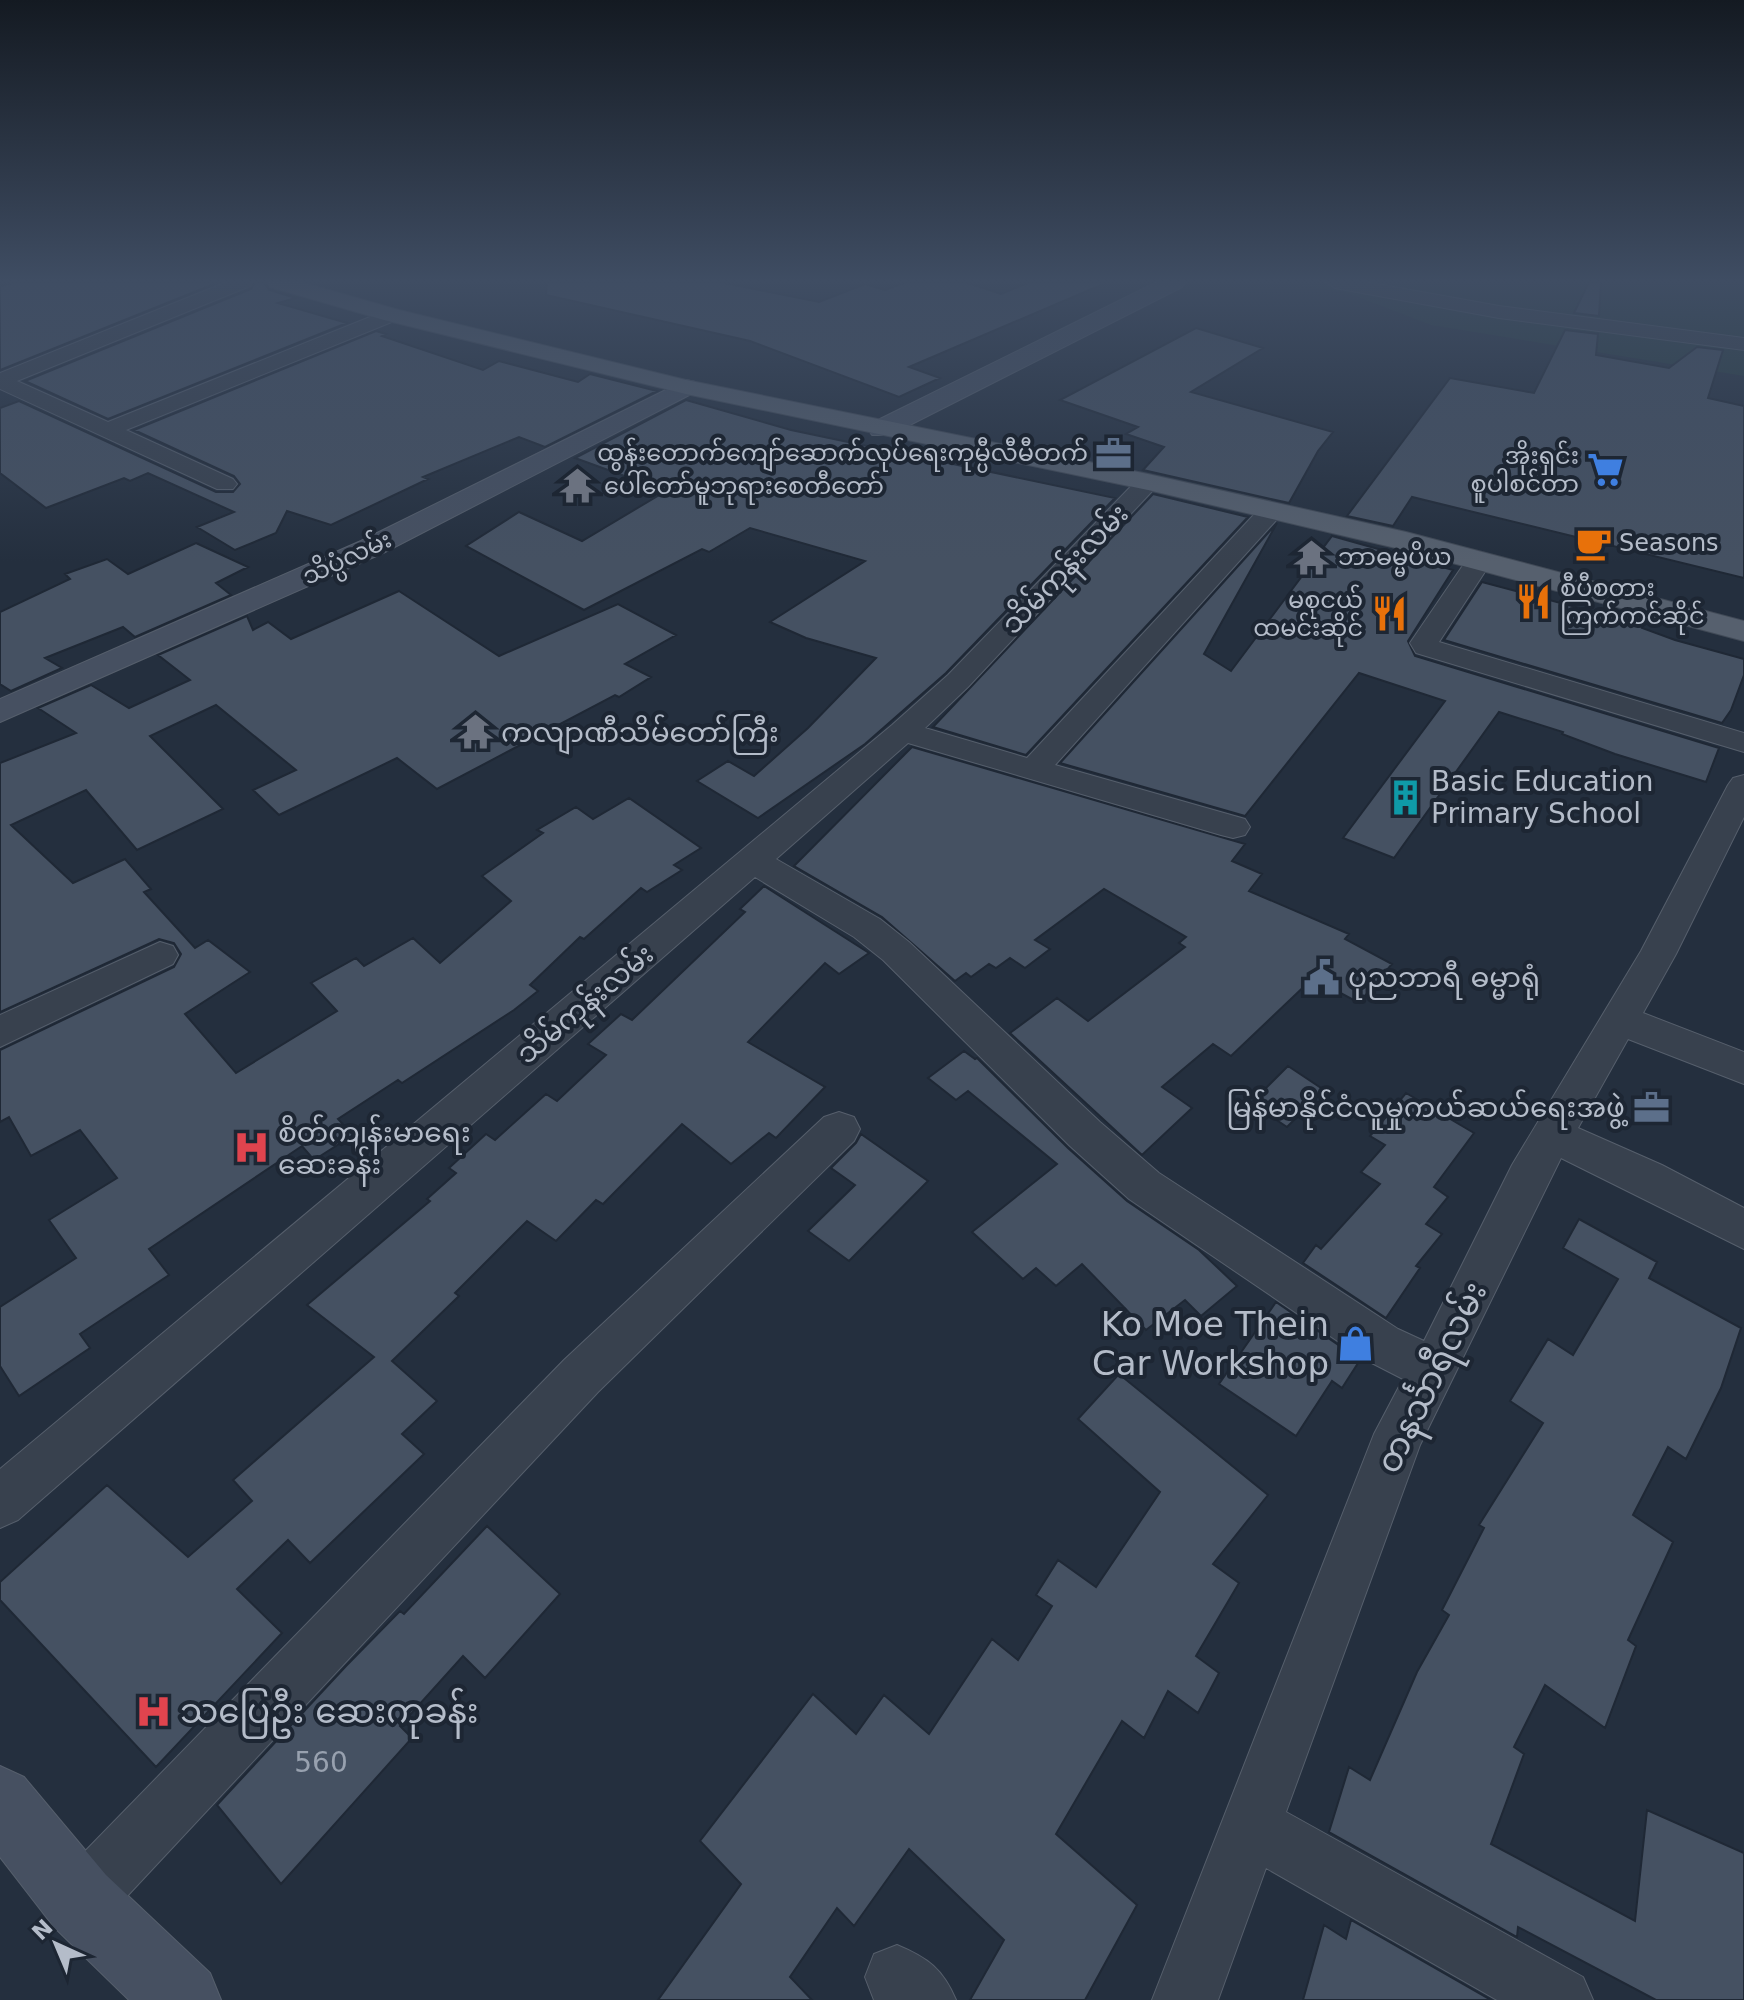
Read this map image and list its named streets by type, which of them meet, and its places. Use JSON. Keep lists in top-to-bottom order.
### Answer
{
  "streets": {
    "street": ["သိပ္ပံလမ်း", "သိမ်ကုန်းလမ်း", "တနင်္သာရီလမ်း"]
  },
  "places": {
    "office": ["ထွန်းတောက်ကျော်ဆောက်လုပ်ရေးကုမ္ပီလီမီတက်", "မြန်မာနိုင်ငံလူမှုကယ်ဆယ်ရေးအဖွဲ့"],
    "supermarket": ["အိုးရှင်း စူပါစင်တာ"],
    "temple": ["ပေါ်တော်မူဘုရားစေတီတော်", "ဘာဓမ္မပိယ", "ကလျာဏီသိမ်တော်ကြီး"],
    "cafe": ["Seasons"],
    "restaurant": ["စီပီစတား ကြက်ကင်ဆိုင်", "မစုငယ် ထမင်းဆိုင်"],
    "building": ["Basic Education Primary School"],
    "public building": ["ပုညဘာရီ ဓမ္မာရုံ"],
    "hospital": ["စိတ်ကျန်းမာရေး ဆေးခန်း", "သပြေဦး ဆေးကုခန်း"],
    "shop": ["Ko Moe Thein Car Workshop"]
  },
  "house_numbers": ["560"],
  "north": "top left"
}
